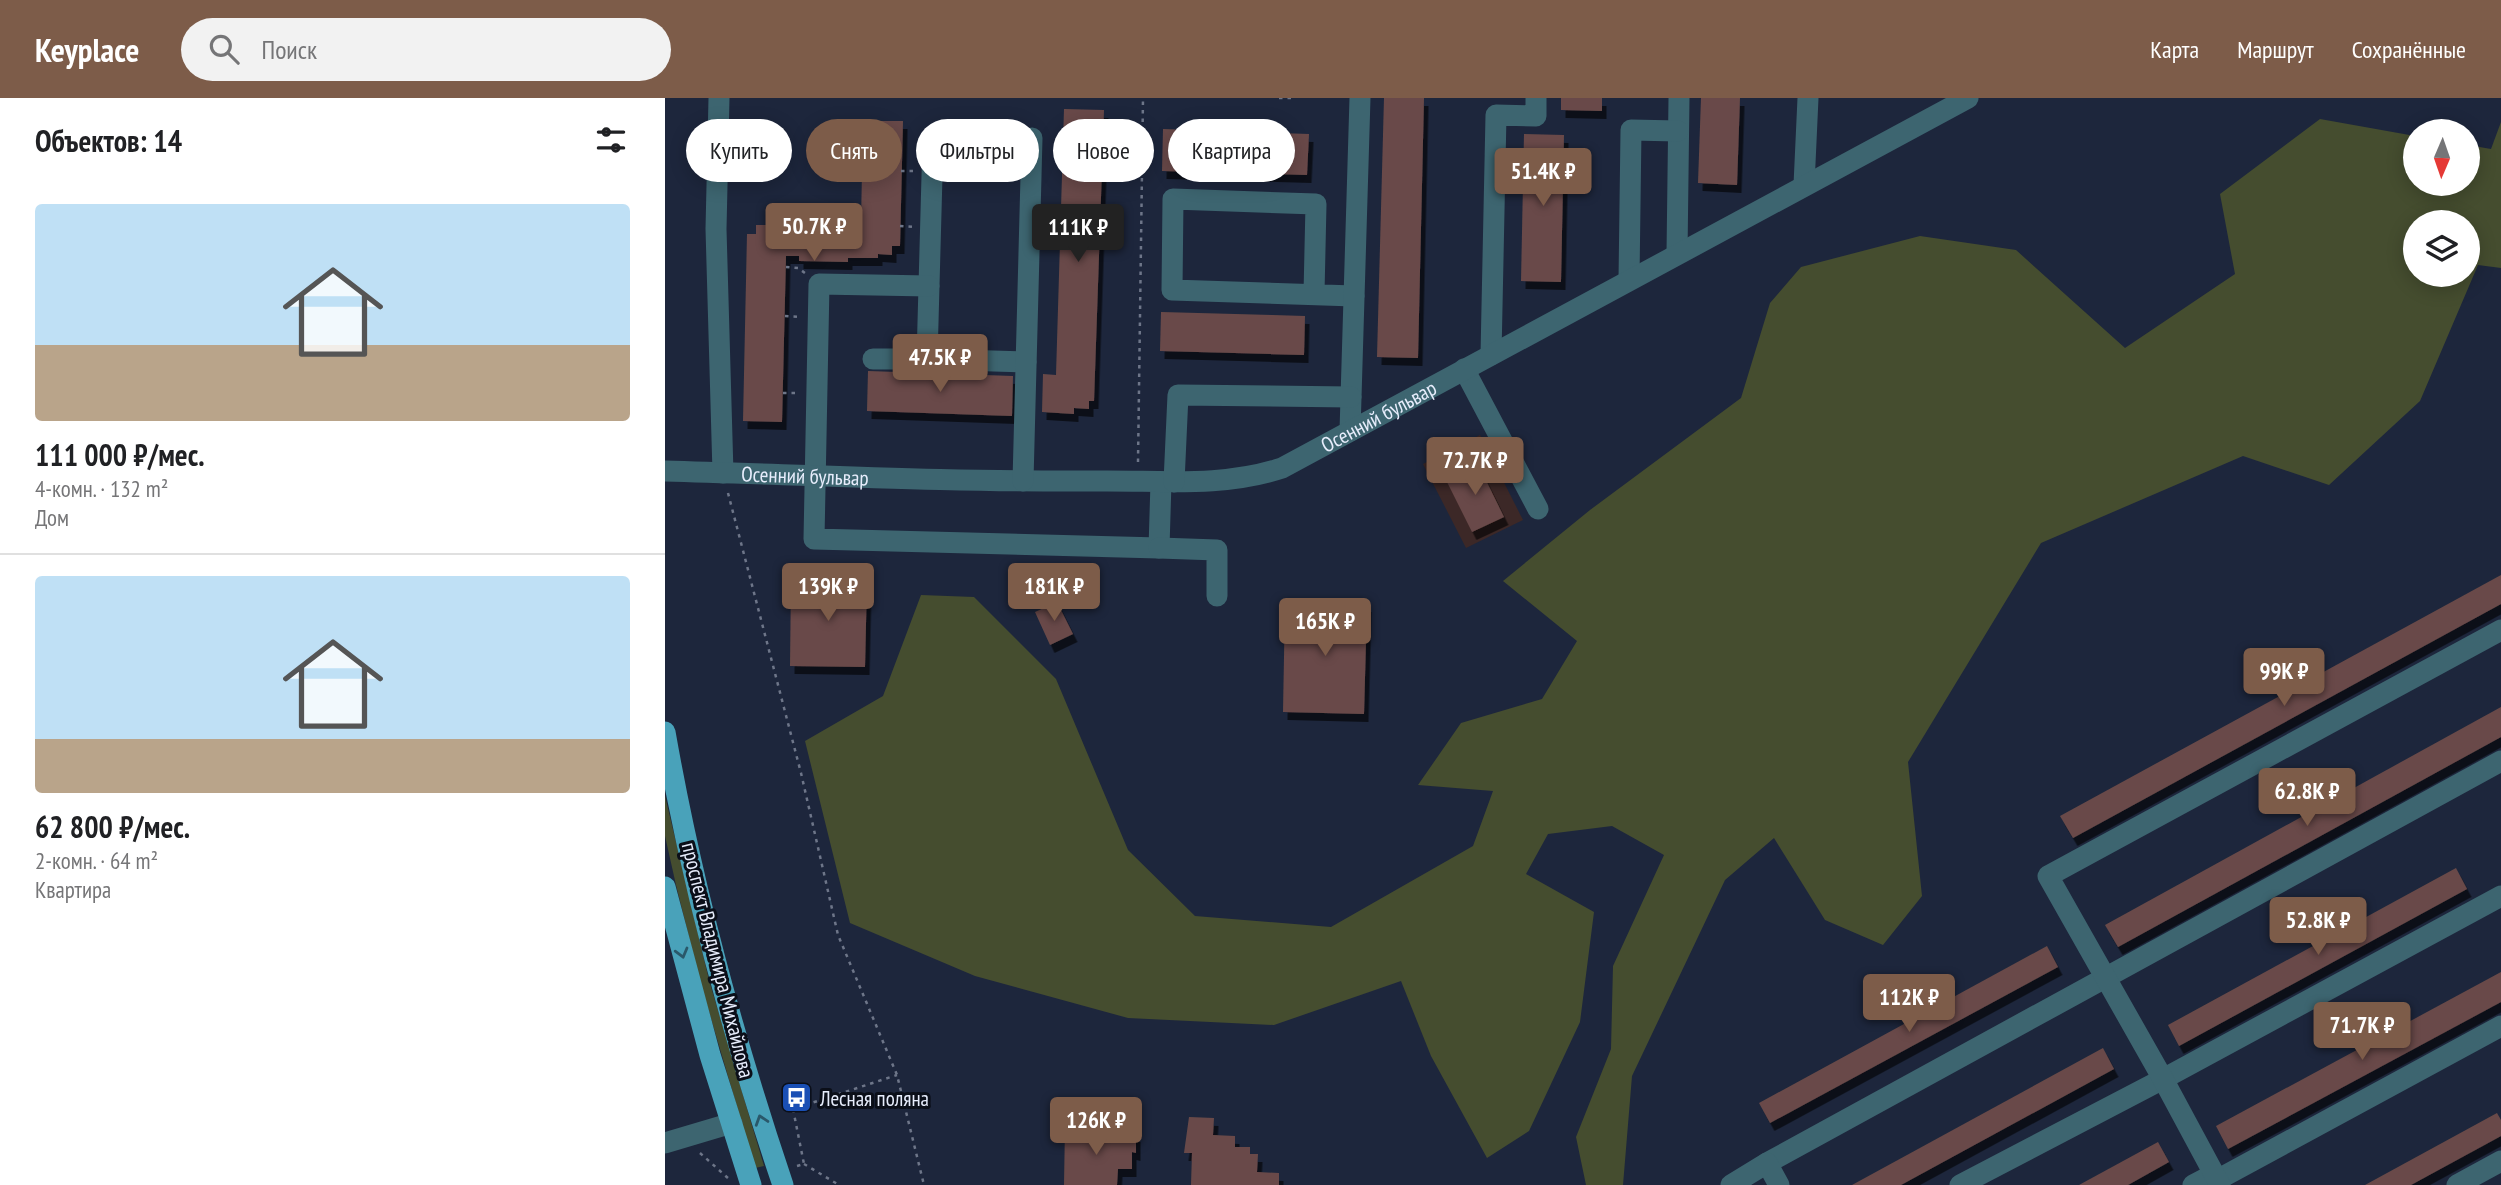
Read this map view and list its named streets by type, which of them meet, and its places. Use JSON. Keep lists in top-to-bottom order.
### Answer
{
  "streets": {
    "main road": ["проспект Владимира Михайлова"],
    "street": ["Осенний бульвар"]
  },
  "places": {
    "bus stop": ["Лесная поляна"]
  },
  "north": "bottom",
  "page": {
    "header": "Keyplace",
    "search": "Поиск",
    "nav": ["Карта", "Маршрут", "Сохранённые"],
    "heading": "Объектов: 14",
    "chip": [
      "Купить",
      "Снять",
      "Фильтры",
      "Новое",
      "Квартира"
    ],
    "price": [
      "51.4K ₽",
      "50.7K ₽",
      "111K ₽",
      "47.5K ₽",
      "72.7K ₽",
      "139K ₽",
      "181K ₽",
      "165K ₽",
      "99K ₽",
      "62.8K ₽",
      "52.8K ₽",
      "112K ₽",
      "71.7K ₽",
      "126K ₽"
    ],
    "list": [
      {
        "name": "111 000 ₽/мес.",
        "note": "4-комн. · 132 m² · Дом"
      },
      {
        "name": "62 800 ₽/мес.",
        "note": "2-комн. · 64 m² · Квартира"
      }
    ]
  }
}
